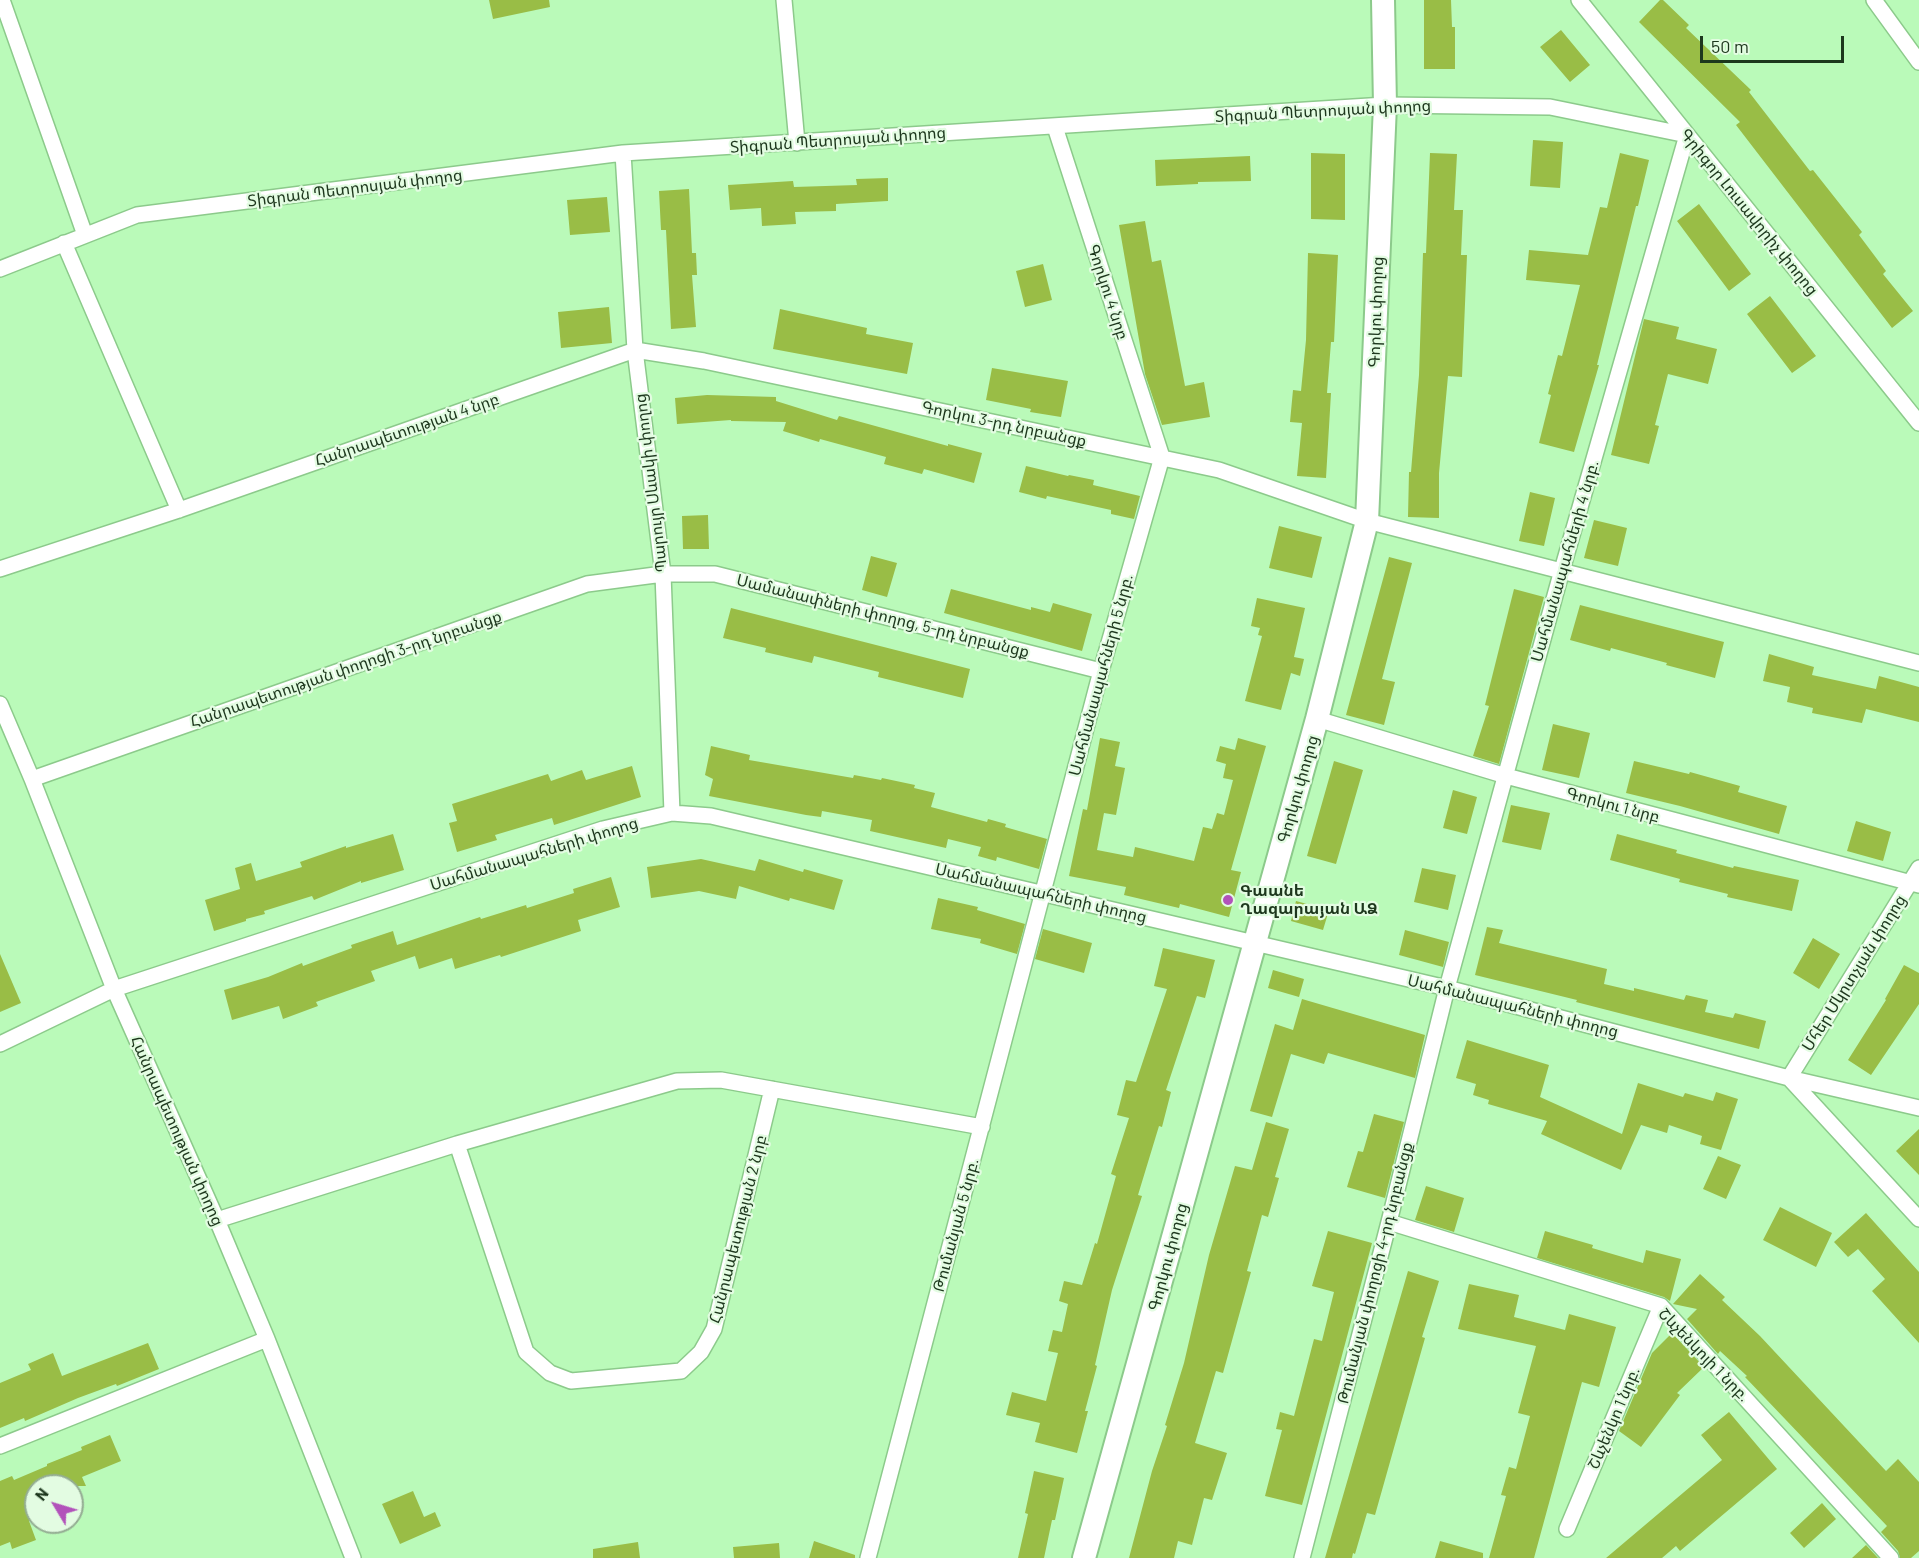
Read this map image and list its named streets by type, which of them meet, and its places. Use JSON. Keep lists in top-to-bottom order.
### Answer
{
  "streets": {
    "street": [
      "Տիգրան Պետրոսյան փողոց",
      "Գրիգոր Լուսավորիչ փողոց",
      "Գորկու 4 նրբ",
      "Գորկու փողոց",
      "Գորկու 3-րդ նրբանցք",
      "Հանրապետության 4 նրբ",
      "Պարույր Սևակի փողոց",
      "Սահմանապահների 4 նրբ.",
      "Սամանափների փողոց, 5-րդ նրբանցք",
      "Հանրապետության փողոցի 3-րդ նրբանցք",
      "Սահմանապահների 5 նրբ.",
      "Գորկու 1 նրբ",
      "Սահմանապահների փողոց",
      "Մհեր Մկրտչյան փողոց",
      "Հանրապետության փողոց",
      "Թումանյան 5 նրբ.",
      "Հանրապետության 2 նրբ",
      "Թումանյան փողոցի 4-րդ նրբանցք",
      "Շևչենկոյի 1 նրբ.",
      "Շևչենկո 1 նրբ."
    ]
  },
  "crossings": [
    ["Տիգրան Պետրոսյան փողոց", "Գրիգոր Լուսավորիչ փողոց"],
    ["Տիգրան Պետրոսյան փողոց", "Գորկու 4 նրբ"],
    ["Տիգրան Պետրոսյան փողոց", "Գորկու փողոց"],
    ["Տիգրան Պետրոսյան փողոց", "Պարույր Սևակի փողոց"],
    ["Տիգրան Պետրոսյան փողոց", "Սահմանապահների 4 նրբ."],
    ["Գրիգոր Լուսավորիչ փողոց", "Սահմանապահների 4 նրբ."],
    ["Գորկու 4 նրբ", "Գորկու 3-րդ նրբանցք"],
    ["Գորկու 4 նրբ", "Սահմանապահների 5 նրբ."],
    ["Գորկու փողոց", "Գորկու 3-րդ նրբանցք"],
    ["Գորկու փողոց", "Գորկու 1 նրբ"],
    ["Գորկու փողոց", "Սահմանապահների փողոց"],
    ["Գորկու 3-րդ նրբանցք", "Հանրապետության 4 նրբ"],
    ["Գորկու 3-րդ նրբանցք", "Պարույր Սևակի փողոց"],
    ["Գորկու 3-րդ նրբանցք", "Սահմանապահների 4 նրբ."],
    ["Գորկու 3-րդ նրբանցք", "Սահմանապահների 5 նրբ."],
    ["Հանրապետության 4 նրբ", "Պարույր Սևակի փողոց"],
    ["Պարույր Սևակի փողոց", "Սամանափների փողոց, 5-րդ նրբանցք"],
    ["Պարույր Սևակի փողոց", "Հանրապետության փողոցի 3-րդ նրբանցք"],
    ["Պարույր Սևակի փողոց", "Սահմանապահների փողոց"],
    ["Սահմանապահների 4 նրբ.", "Գորկու 1 նրբ"],
    ["Սահմանապահների 4 նրբ.", "Սահմանապահների փողոց"],
    ["Սահմանապահների 4 նրբ.", "Թումանյան փողոցի 4-րդ նրբանցք"],
    ["Սամանափների փողոց, 5-րդ նրբանցք", "Հանրապետության փողոցի 3-րդ նրբանցք"],
    ["Սամանափների փողոց, 5-րդ նրբանցք", "Սահմանապահների 5 նրբ."],
    ["Հանրապետության փողոցի 3-րդ նրբանցք", "Հանրապետության փողոց"],
    ["Սահմանապահների 5 նրբ.", "Սահմանապահների փողոց"],
    ["Սահմանապահների 5 նրբ.", "Թումանյան 5 նրբ."],
    ["Գորկու 1 նրբ", "Մհեր Մկրտչյան փողոց"],
    ["Սահմանապահների փողոց", "Մհեր Մկրտչյան փողոց"],
    ["Սահմանապահների փողոց", "Հանրապետության փողոց"],
    ["Սահմանապահների փողոց", "Թումանյան 5 նրբ."],
    ["Սահմանապահների փողոց", "Թումանյան փողոցի 4-րդ նրբանցք"],
    ["Թումանյան փողոցի 4-րդ նրբանցք", "Շևչենկոյի 1 նրբ."],
    ["Շևչենկոյի 1 նրբ.", "Շևչենկո 1 նրբ."]
  ],
  "places": ["Գաանե Ղազարայան ԱՁ"],
  "scale_bar": "50 m",
  "north": "top left"
}
